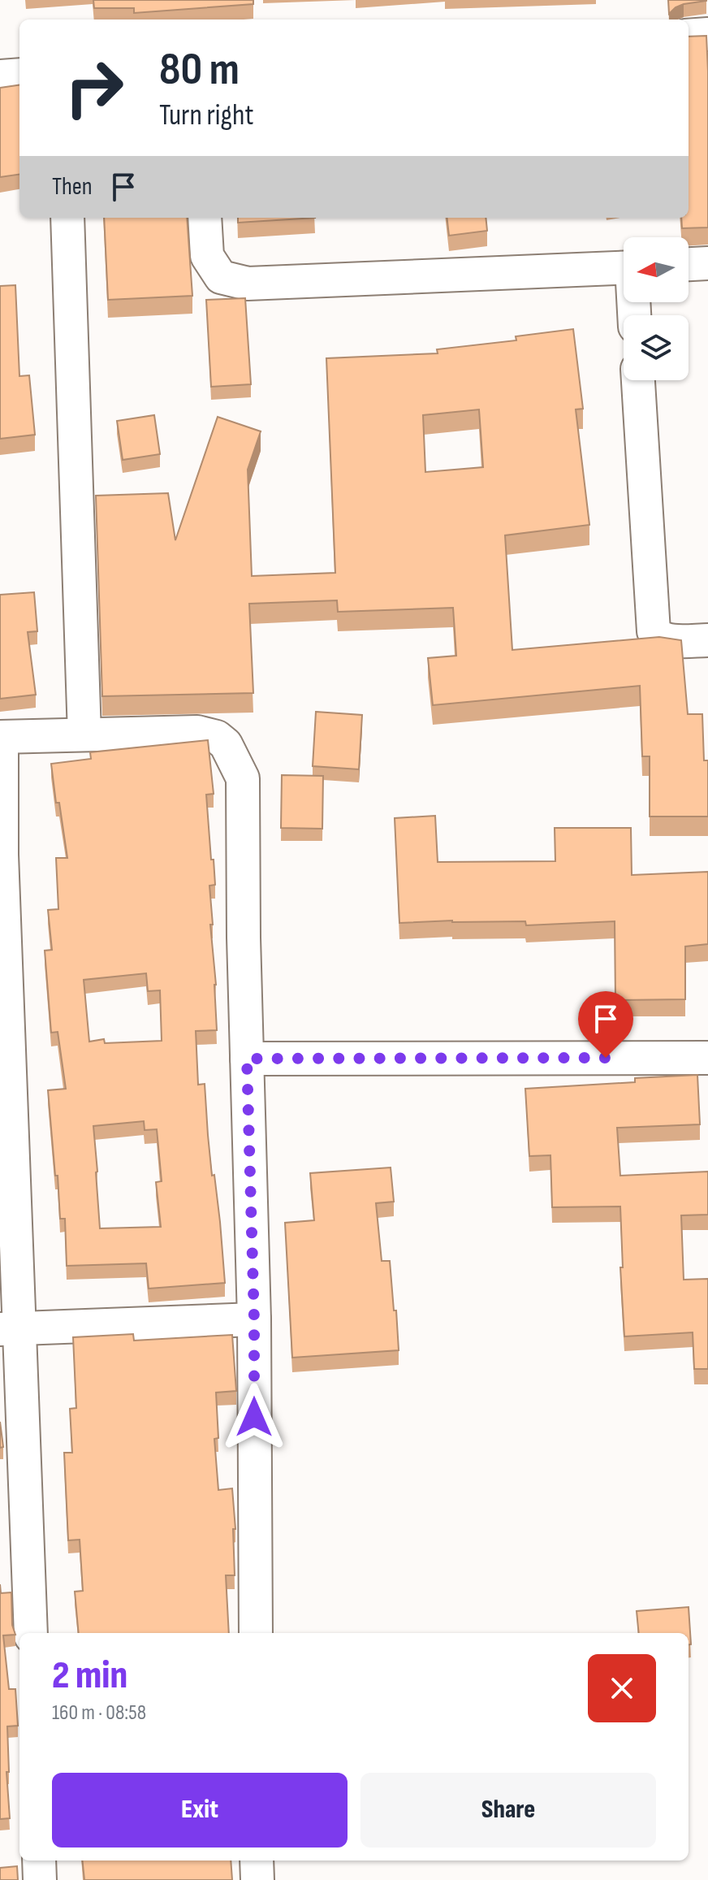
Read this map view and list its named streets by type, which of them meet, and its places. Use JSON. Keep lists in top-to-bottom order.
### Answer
{
  "north": "left",
  "page": {
    "turn": ["80 m", "Turn right"],
    "then": "Then",
    "heading": ["2 min", "160 m · 08:58"],
    "buttons": ["Exit", "Share"]
  }
}
